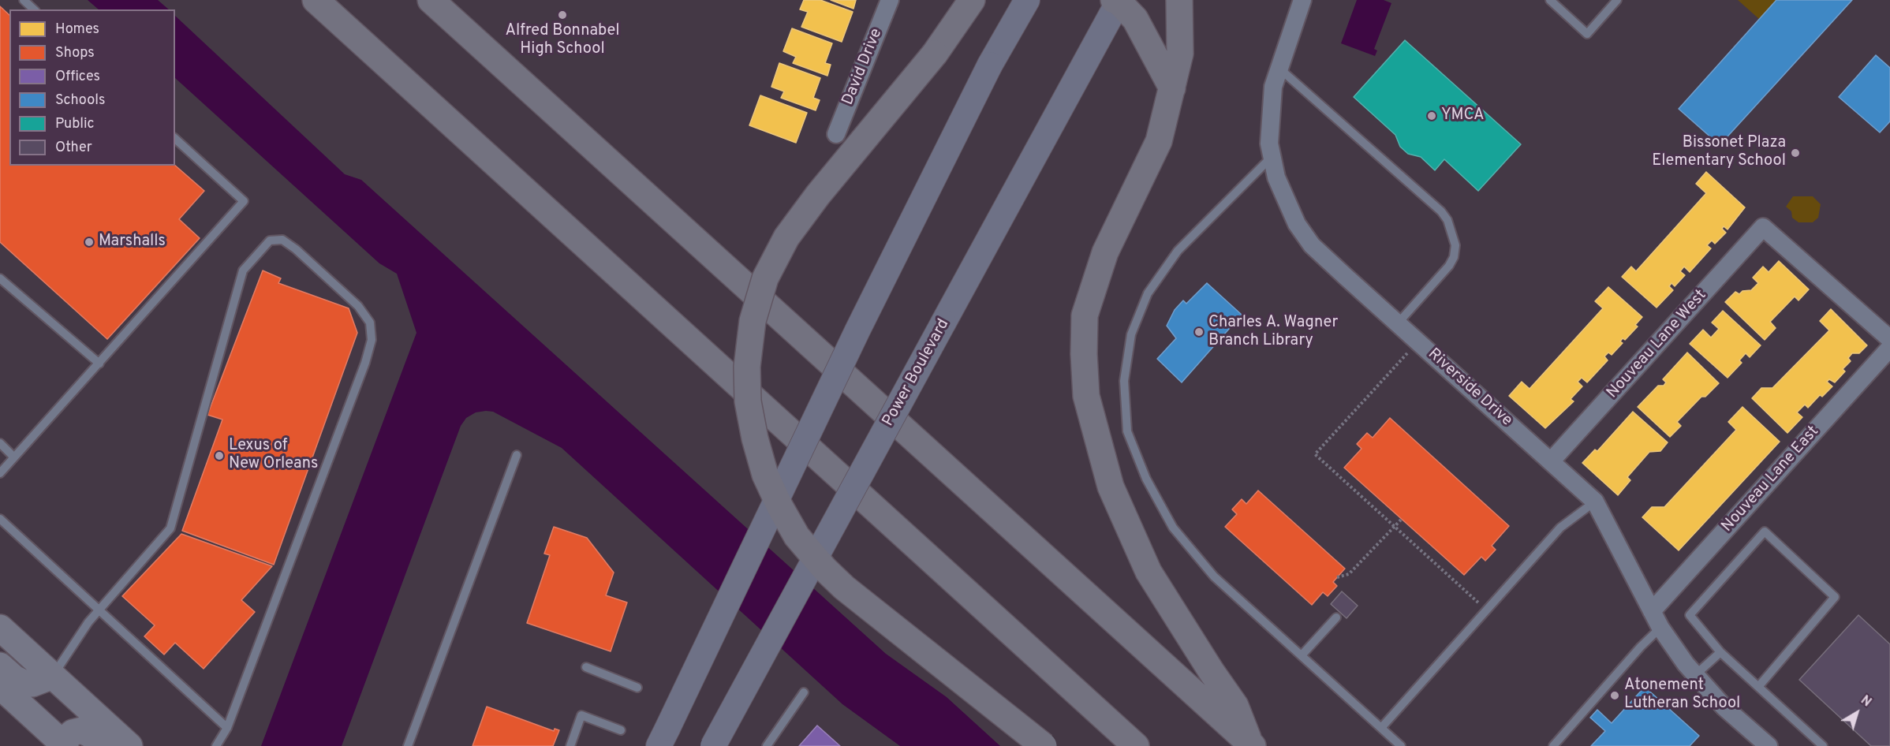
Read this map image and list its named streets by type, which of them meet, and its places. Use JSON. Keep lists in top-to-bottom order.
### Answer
{
  "streets": {
    "main road": ["Power Boulevard"],
    "street": [
      "David Drive",
      "Nouveau Lane West",
      "Riverside Drive",
      "Nouveau Lane East"
    ]
  },
  "crossings": [
    ["Nouveau Lane West", "Riverside Drive"],
    ["Riverside Drive", "Nouveau Lane East"]
  ],
  "places": [
    "Alfred Bonnabel High School",
    "YMCA",
    "Bissonet Plaza Elementary School",
    "Marshalls",
    "Charles A. Wagner Branch Library",
    "Lexus of New Orleans",
    "Atonement Lutheran School"
  ],
  "legend": [
    "Homes",
    "Shops",
    "Offices",
    "Schools",
    "Public",
    "Other"
  ],
  "north": "top right"
}
